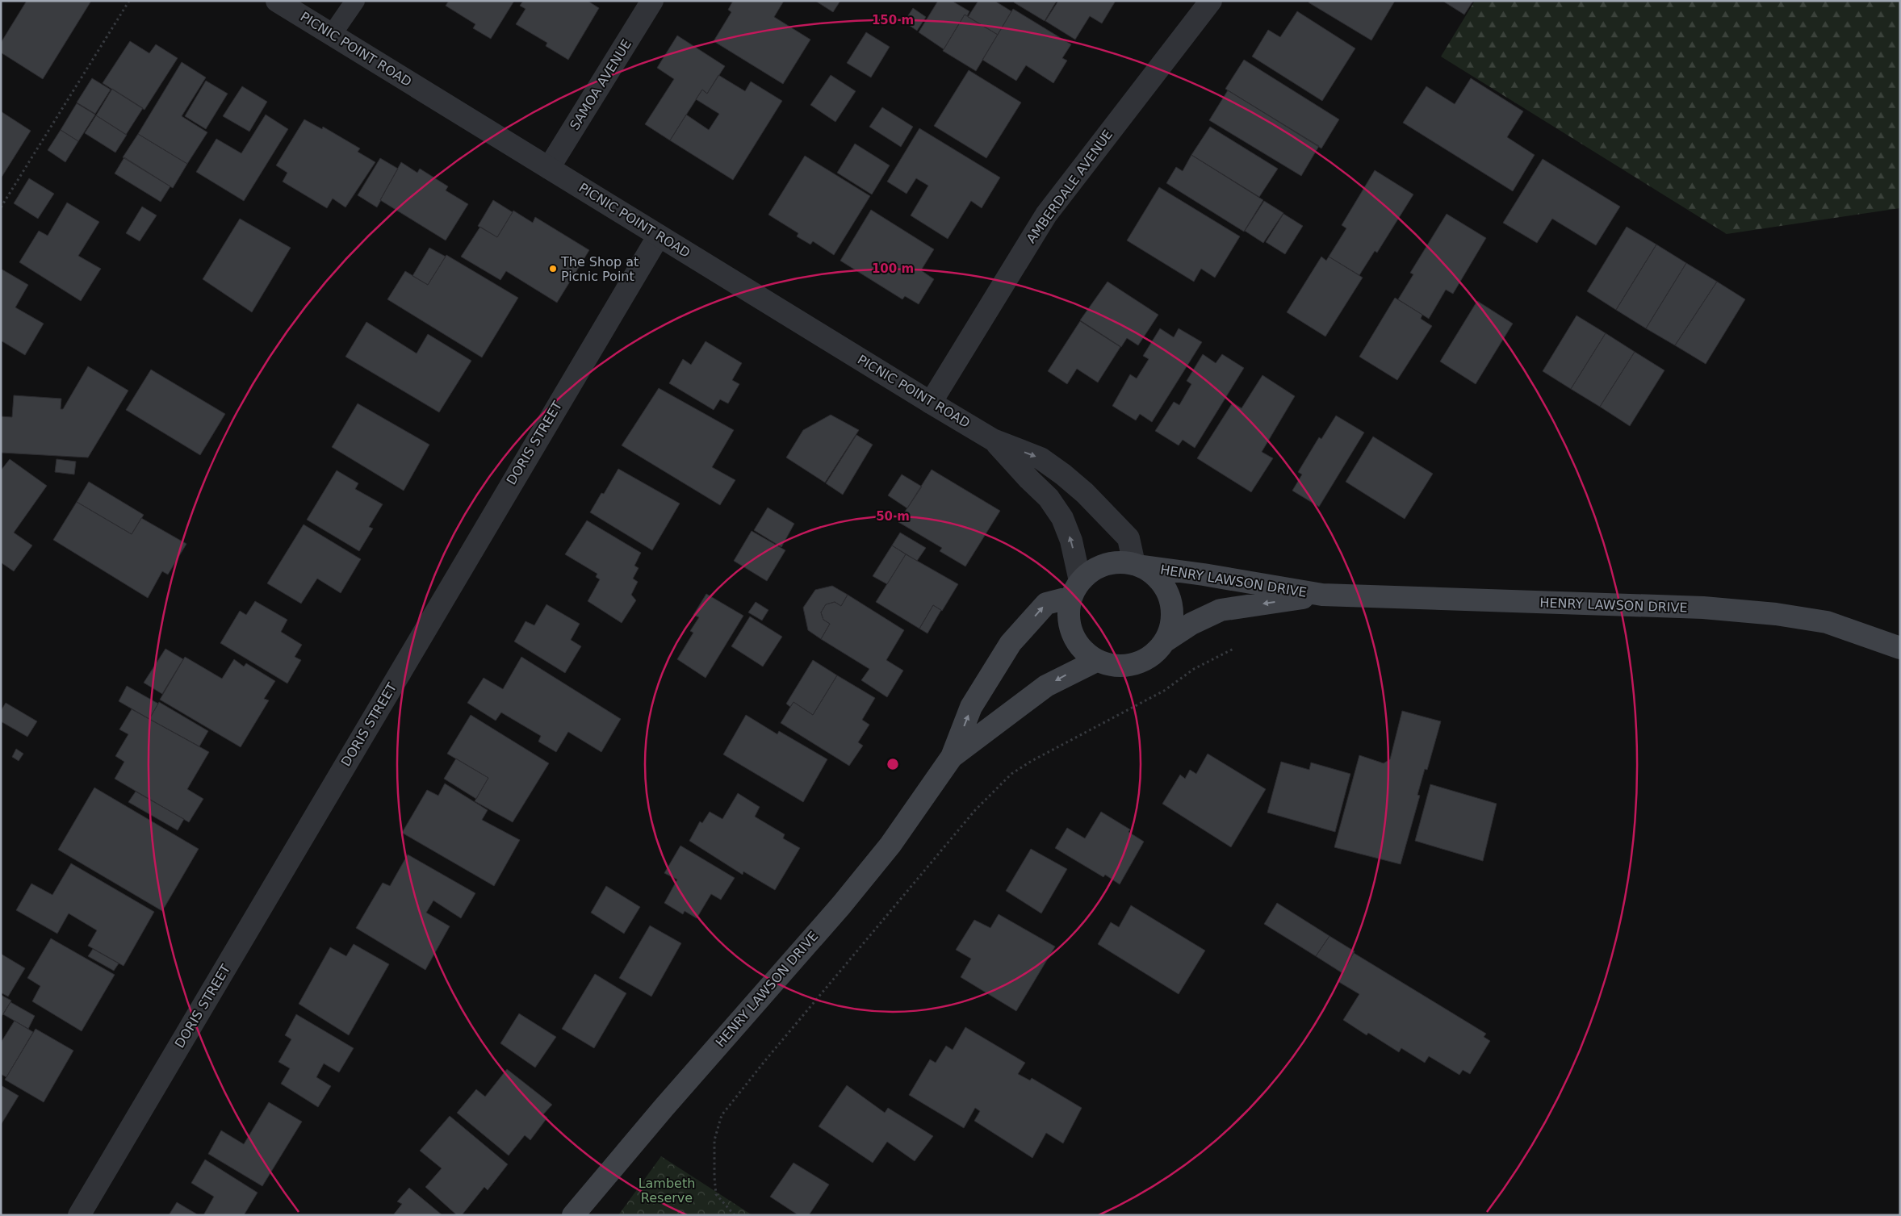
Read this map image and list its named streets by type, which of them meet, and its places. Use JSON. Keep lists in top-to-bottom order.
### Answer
{
  "streets": {
    "main road": ["HENRY LAWSON DRIVE"],
    "street": [
      "PICNIC POINT ROAD",
      "SAMOA AVENUE",
      "AMBERDALE AVENUE",
      "DORIS STREET"
    ]
  },
  "crossings": [
    ["PICNIC POINT ROAD", "SAMOA AVENUE"],
    ["PICNIC POINT ROAD", "AMBERDALE AVENUE"],
    ["PICNIC POINT ROAD", "DORIS STREET"],
    ["PICNIC POINT ROAD", "HENRY LAWSON DRIVE"]
  ],
  "parks": ["Lambeth Reserve"],
  "places": ["The Shop at Picnic Point"],
  "rings": ["150 m", "100 m", "50 m"]
}
